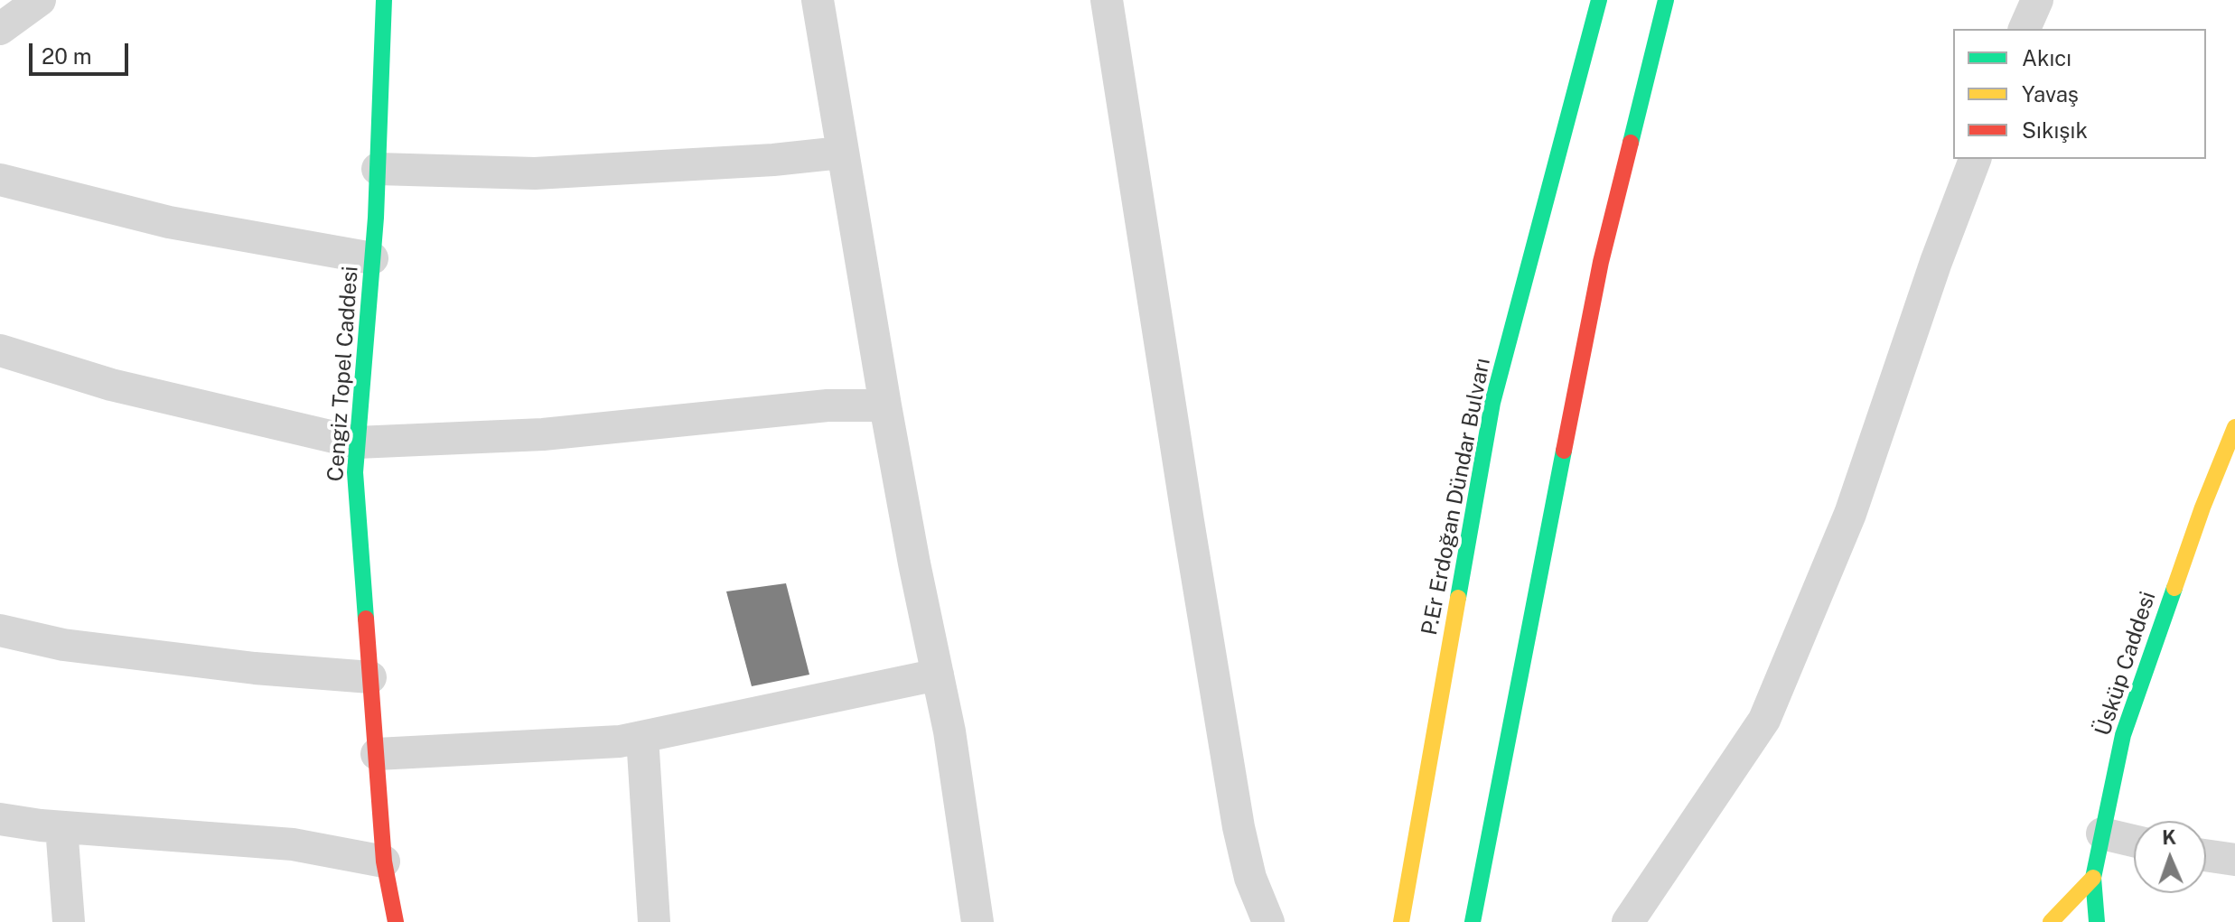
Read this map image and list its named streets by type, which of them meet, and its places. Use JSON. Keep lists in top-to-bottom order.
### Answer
{
  "streets": {
    "main road": ["Cengiz Topel Caddesi", "P.Er Erdoğan Dündar Bulvarı", "Üsküp Caddesi"]
  },
  "legend": ["Akıcı", "Yavaş", "Sıkışık"],
  "scale_bar": "20 m",
  "north": "top"
}
